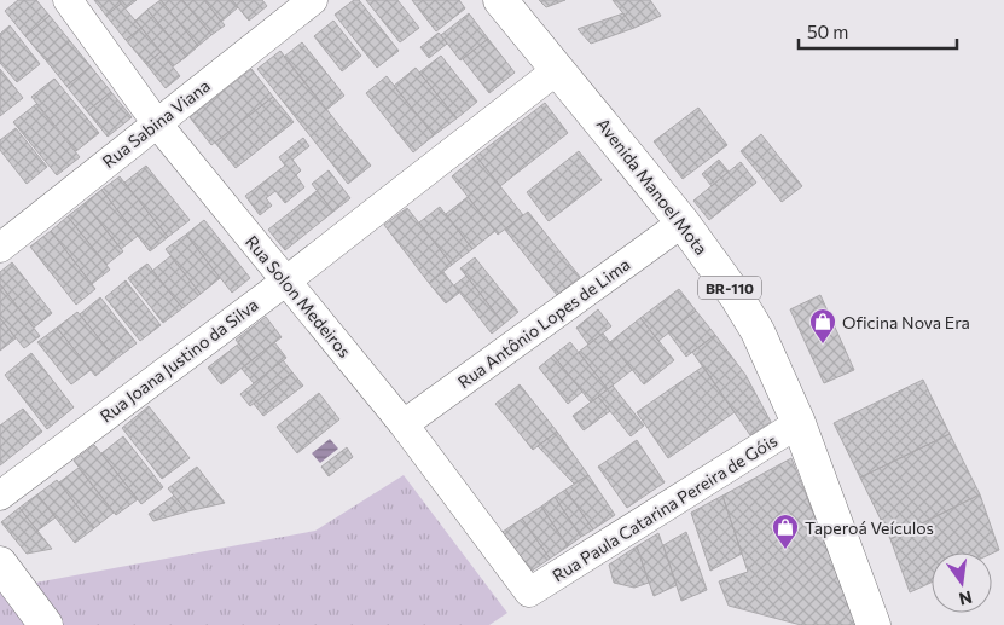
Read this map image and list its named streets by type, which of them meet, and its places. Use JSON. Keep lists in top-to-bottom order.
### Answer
{
  "streets": {
    "main road": ["Avenida Manoel Mota", "BR-110"],
    "street": [
      "Rua Sabina Viana",
      "Rua Solon Medeiros",
      "Rua Antônio Lopes de Lima",
      "Rua Joana Justino da Silva",
      "Rua Paula Catarina Pereira de Góis"
    ]
  },
  "crossings": [
    ["Rua Sabina Viana", "Rua Solon Medeiros"],
    ["Avenida Manoel Mota", "Rua Antônio Lopes de Lima"],
    ["Avenida Manoel Mota", "Rua Joana Justino da Silva"],
    ["Avenida Manoel Mota", "Rua Paula Catarina Pereira de Góis"],
    ["Rua Solon Medeiros", "Rua Antônio Lopes de Lima"],
    ["Rua Solon Medeiros", "Rua Joana Justino da Silva"],
    ["Rua Solon Medeiros", "Rua Paula Catarina Pereira de Góis"]
  ],
  "places": {
    "shop": ["Oficina Nova Era", "Taperoá Veículos"]
  },
  "scale_bar": "50 m",
  "north": "bottom"
}
